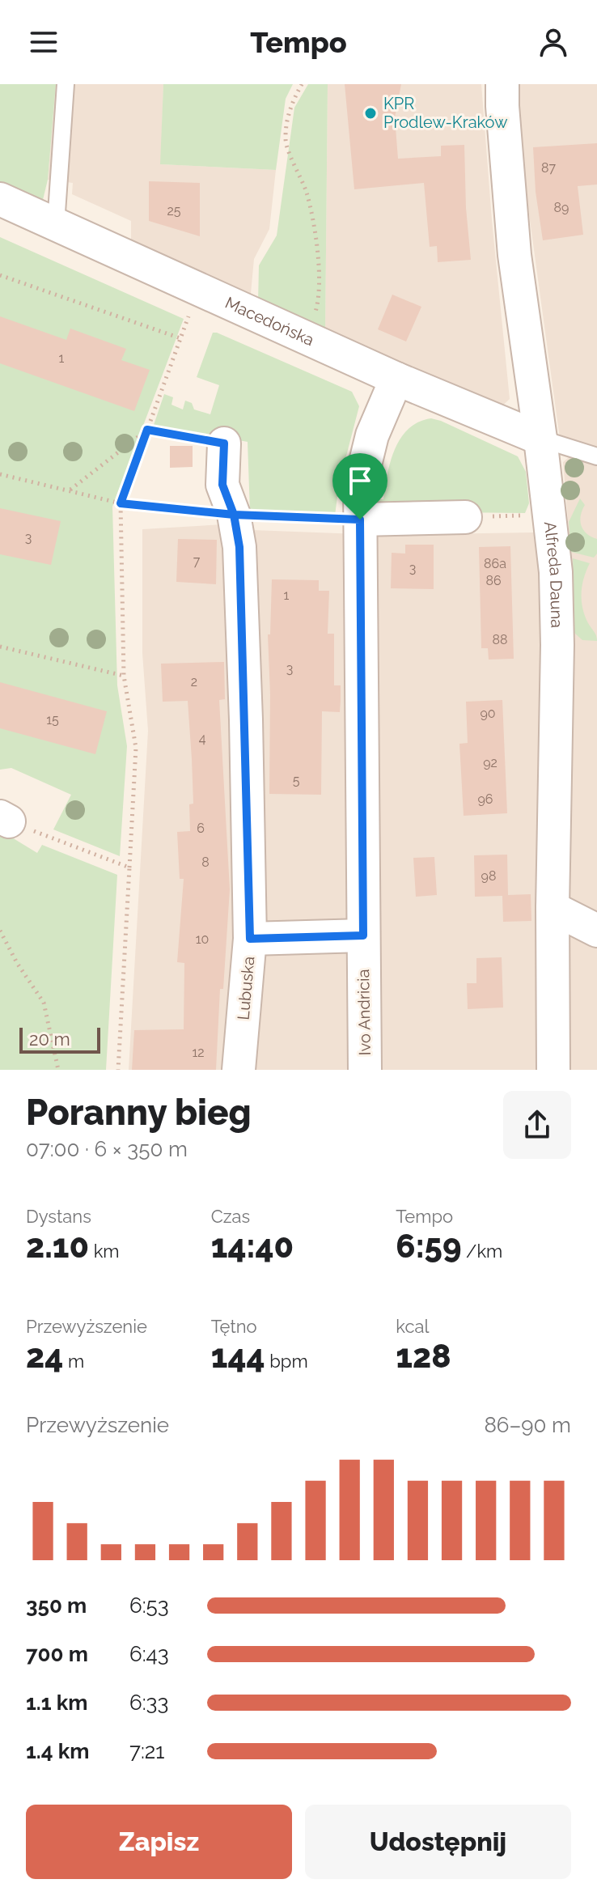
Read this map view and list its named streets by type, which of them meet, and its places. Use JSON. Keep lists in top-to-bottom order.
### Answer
{
  "streets": {
    "street": [
      "Macedońska",
      "Alfreda Dauna",
      "Lubuska",
      "Ivo Andricia"
    ]
  },
  "crossings": [
    ["Macedońska", "Alfreda Dauna"],
    ["Macedońska", "Ivo Andricia"]
  ],
  "places": ["KPR Prodlew-Kraków"],
  "house_numbers": [
    "87",
    "89",
    "25",
    "1",
    "3",
    "7",
    "86a",
    "3",
    "86",
    "1",
    "88",
    "3",
    "2",
    "90",
    "15",
    "4",
    "92",
    "5",
    "96",
    "6",
    "8",
    "98",
    "10",
    "12"
  ],
  "scale_bar": "20 m",
  "page": {
    "header": "Tempo",
    "scale": "20 m",
    "heading": ["Poranny bieg", "07:00 · 6 × 350 m"],
    "stats": [
      ["Dystans", "2.10 km"],
      ["Czas", "14:40"],
      ["Tempo", "6:59 /km"],
      ["Przewyższenie", "24 m"],
      ["Tętno", "144 bpm"],
      ["kcal", "128"]
    ],
    "chart": ["Przewyższenie", "86–90 m"],
    "list": [
      {
        "name": "350 m",
        "note": "6:53"
      },
      {
        "name": "700 m",
        "note": "6:43"
      },
      {
        "name": "1.1 km",
        "note": "6:33"
      },
      {
        "name": "1.4 km",
        "note": "7:21"
      }
    ],
    "buttons": ["Zapisz", "Udostępnij"]
  }
}
